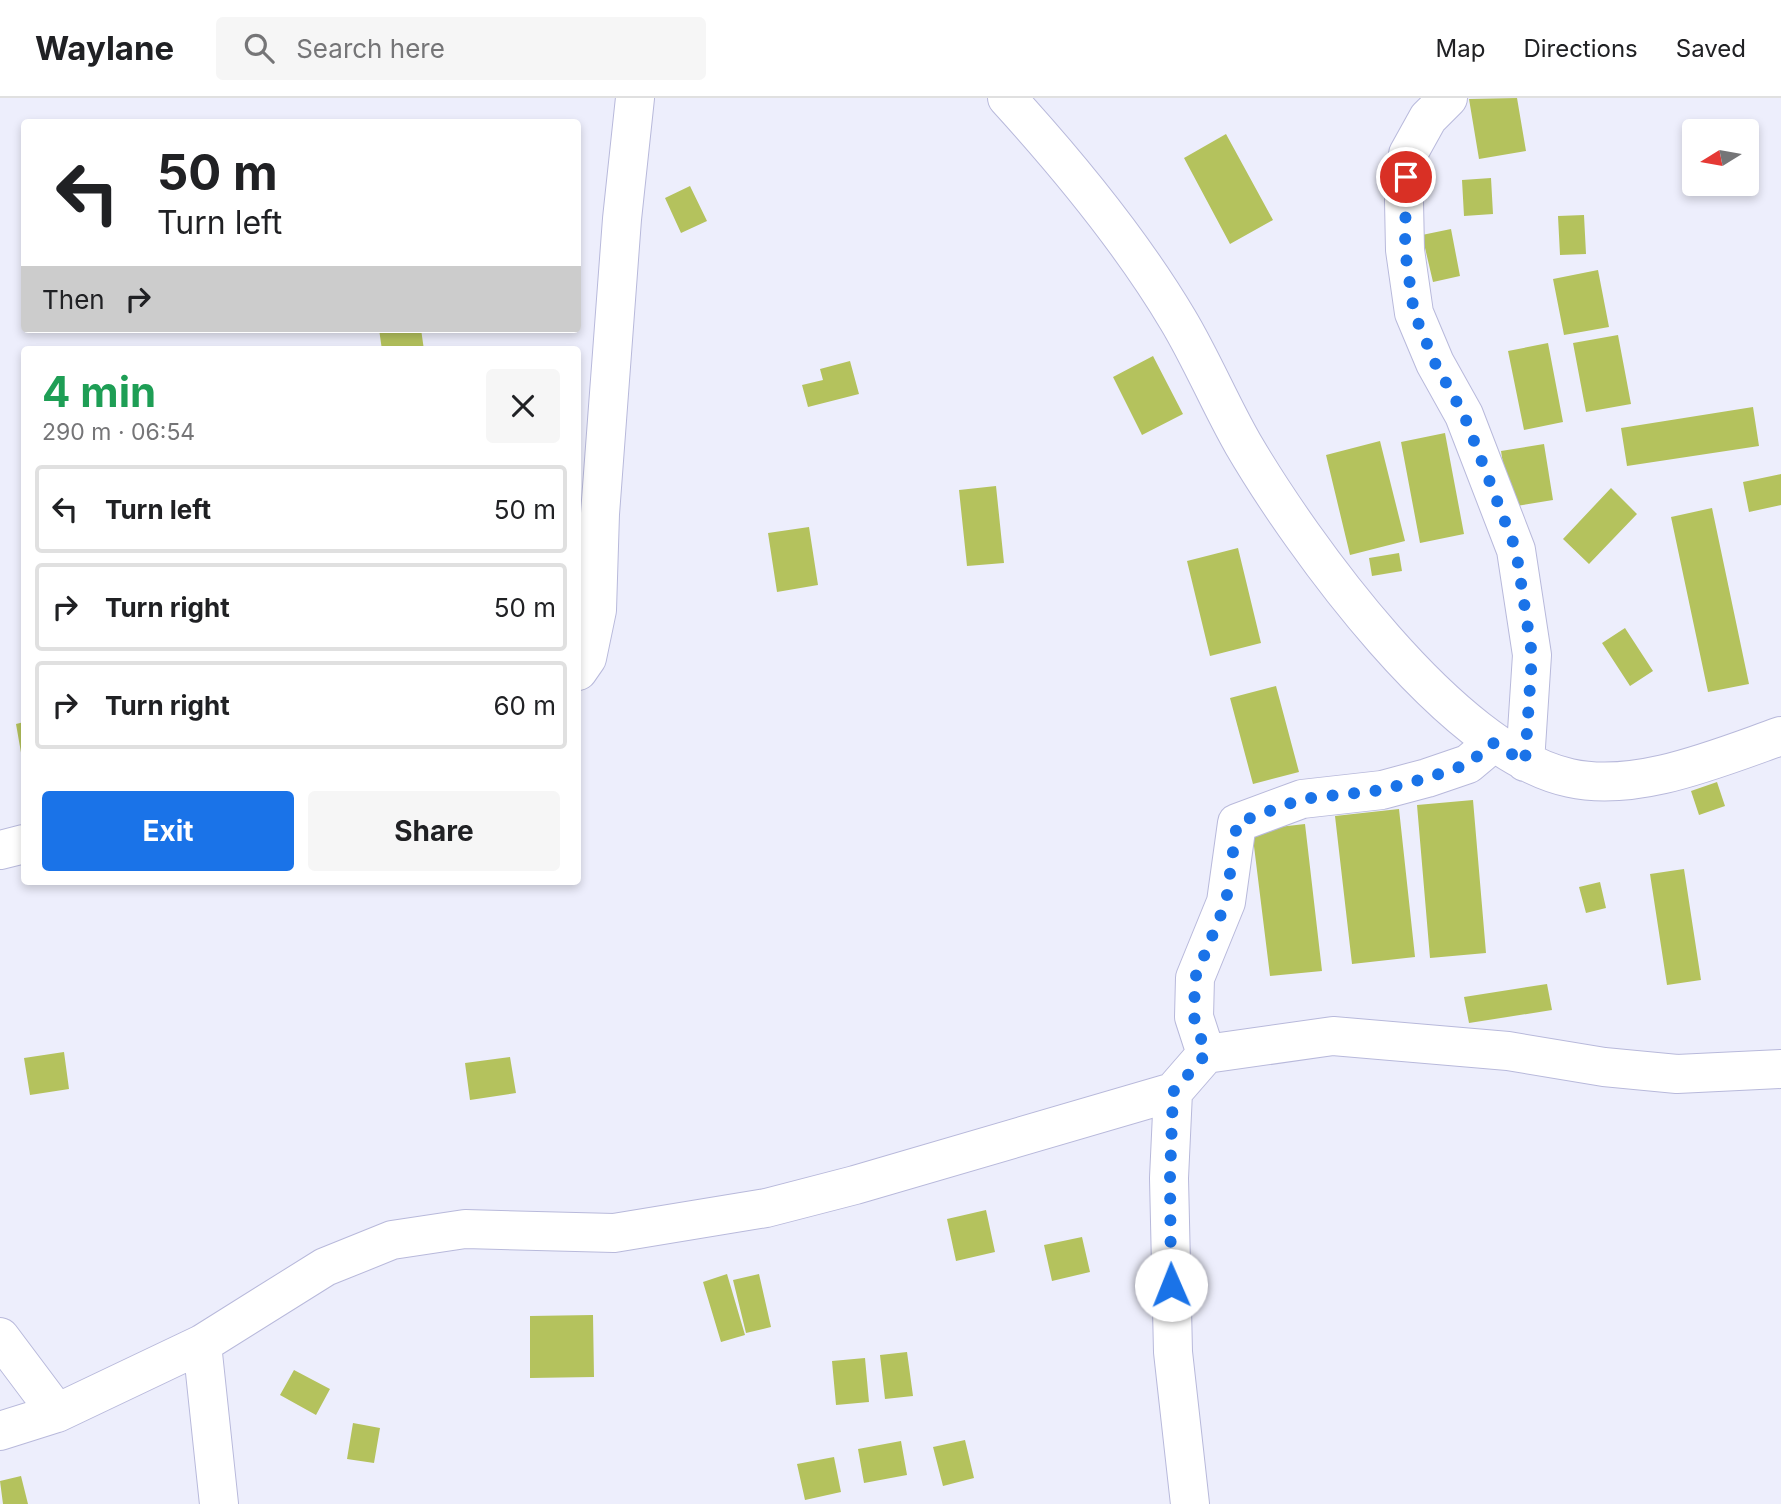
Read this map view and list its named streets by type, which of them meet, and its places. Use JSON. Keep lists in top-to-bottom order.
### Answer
{
  "north": "left",
  "page": {
    "header": "Waylane",
    "search": "Search here",
    "nav": ["Map", "Directions", "Saved"],
    "turn": ["50 m", "Turn left"],
    "then": "Then",
    "heading": ["4 min", "290 m · 06:54"],
    "list": [
      {
        "name": "Turn left",
        "value": "50 m"
      },
      {
        "name": "Turn right",
        "value": "50 m"
      },
      {
        "name": "Turn right",
        "value": "60 m"
      }
    ],
    "buttons": ["Exit", "Share"]
  }
}
